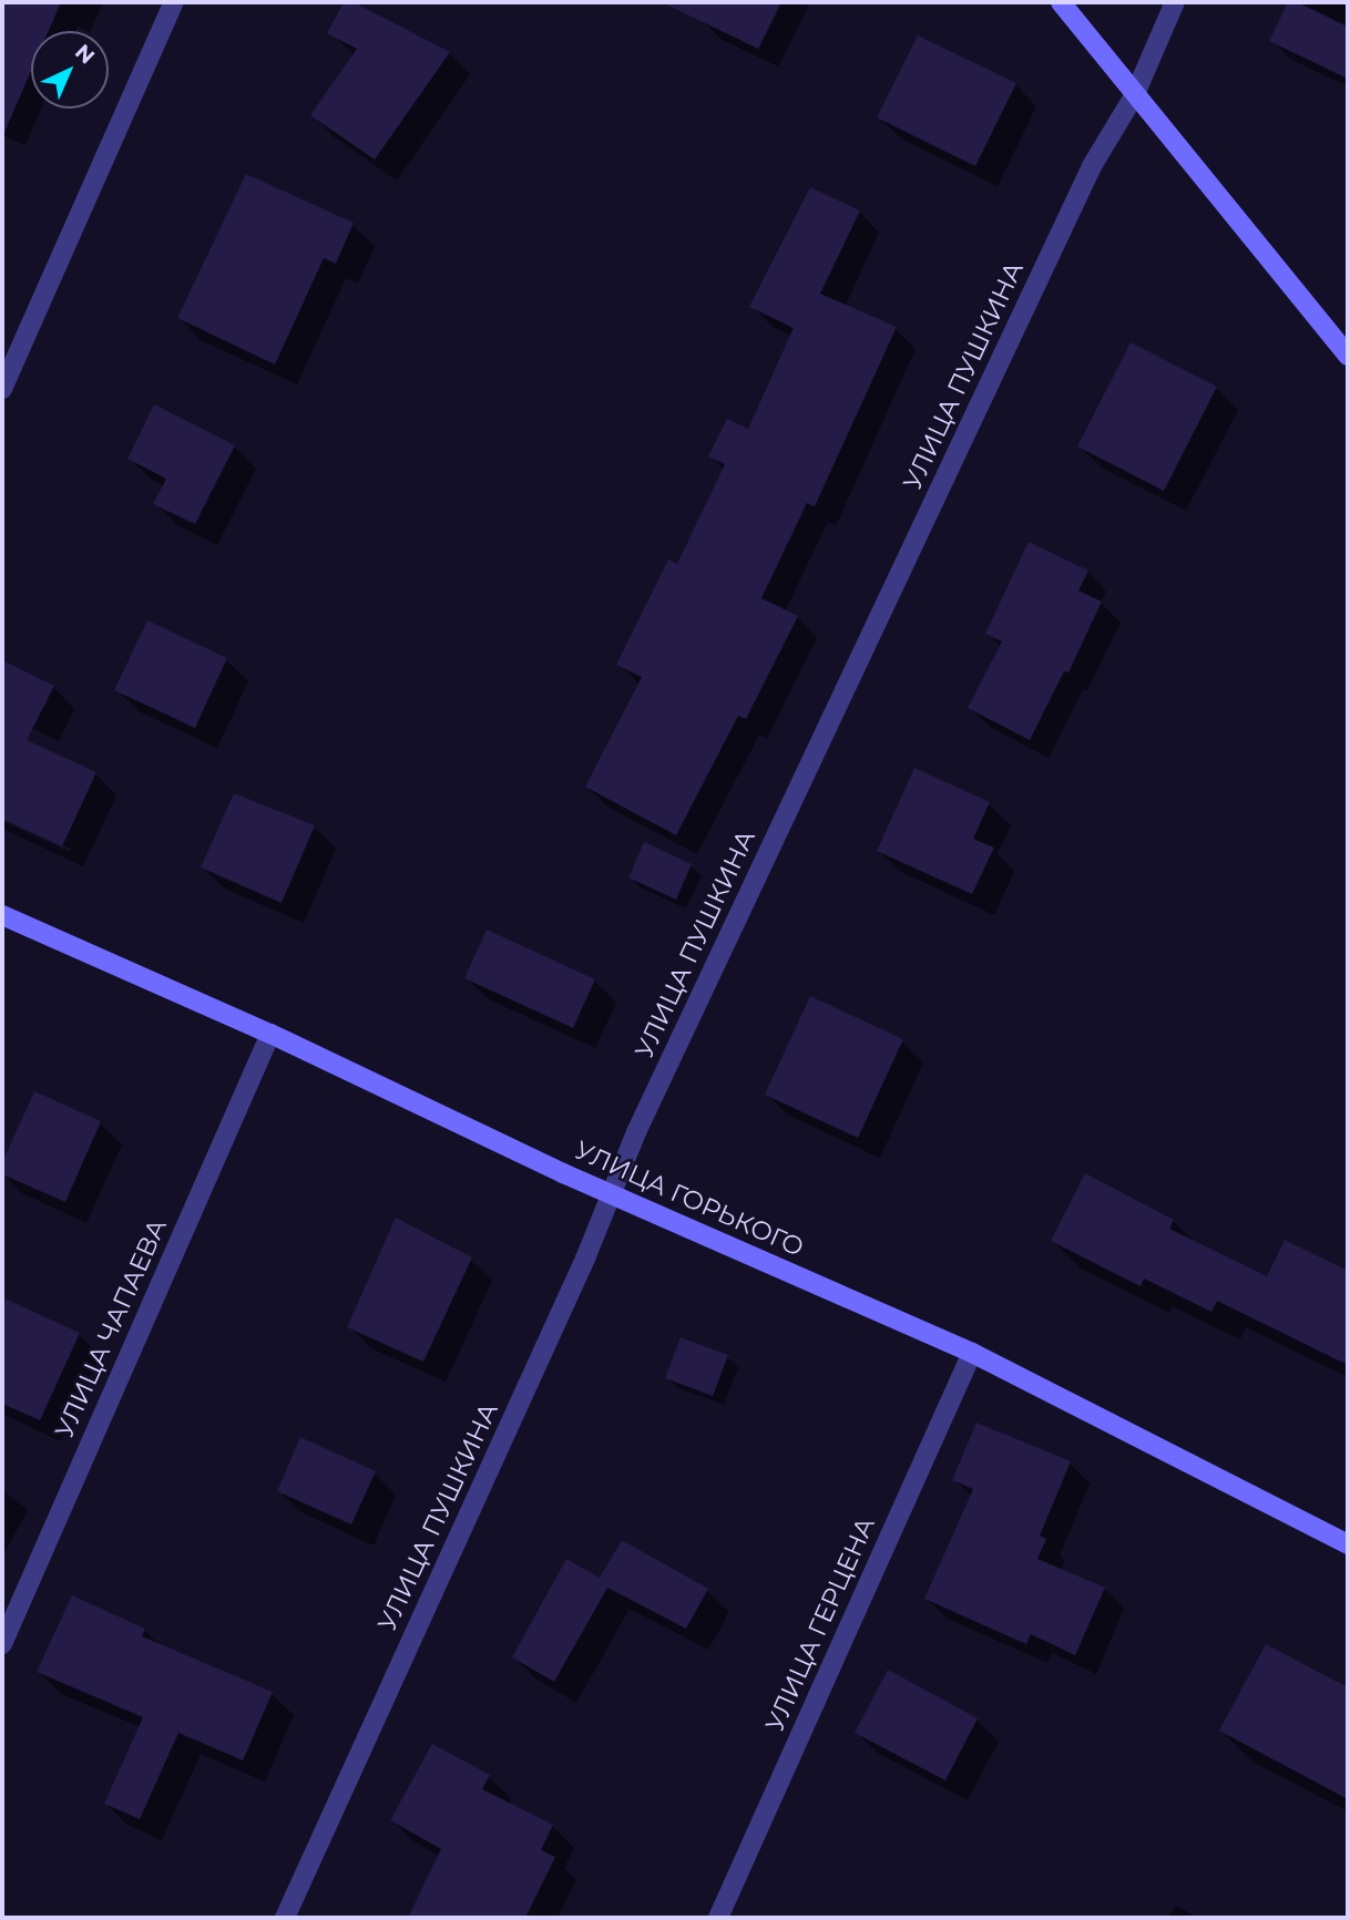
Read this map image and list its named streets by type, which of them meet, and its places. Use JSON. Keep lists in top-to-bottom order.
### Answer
{
  "streets": {
    "main road": ["УЛИЦА ГОРЬКОГО"],
    "street": ["УЛИЦА ПУШКИНА", "УЛИЦА ЧАПАЕВА", "УЛИЦА ГЕРЦЕНА"]
  },
  "crossings": [
    ["УЛИЦА ПУШКИНА", "УЛИЦА ГОРЬКОГО"],
    ["УЛИЦА ГОРЬКОГО", "УЛИЦА ЧАПАЕВА"],
    ["УЛИЦА ГОРЬКОГО", "УЛИЦА ГЕРЦЕНА"]
  ],
  "north": "top right"
}
